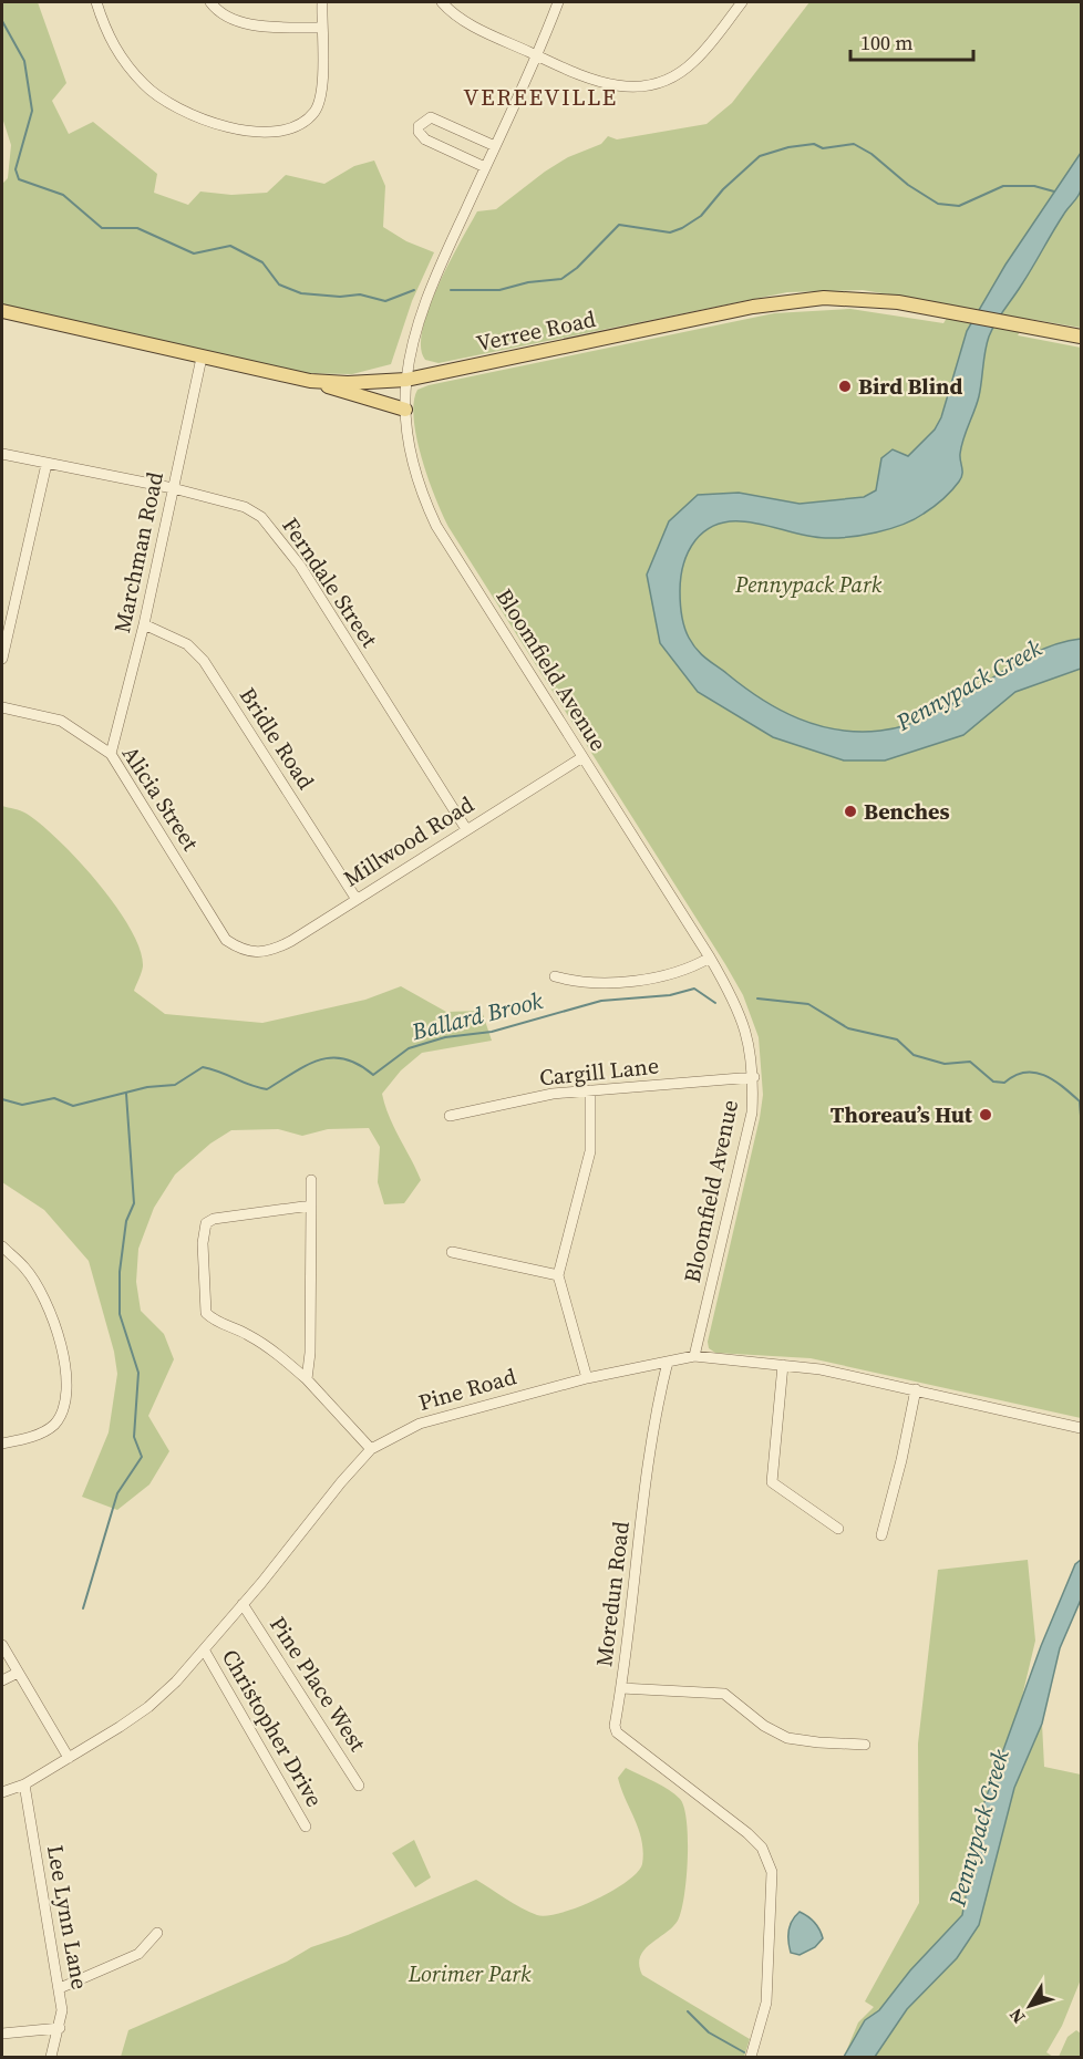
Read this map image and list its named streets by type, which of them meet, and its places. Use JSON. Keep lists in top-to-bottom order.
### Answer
{
  "streets": {
    "main road": ["Verree Road"],
    "street": [
      "Marchman Road",
      "Ferndale Street",
      "Bloomfield Avenue",
      "Bridle Road",
      "Alicia Street",
      "Millwood Road",
      "Cargill Lane",
      "Pine Road",
      "Moredun Road",
      "Pine Place West",
      "Christopher Drive",
      "Lee Lynn Lane"
    ]
  },
  "crossings": [
    ["Verree Road", "Marchman Road"],
    ["Verree Road", "Bloomfield Avenue"],
    ["Marchman Road", "Ferndale Street"],
    ["Marchman Road", "Bridle Road"],
    ["Marchman Road", "Alicia Street"],
    ["Ferndale Street", "Millwood Road"],
    ["Bloomfield Avenue", "Millwood Road"],
    ["Bloomfield Avenue", "Cargill Lane"],
    ["Bloomfield Avenue", "Pine Road"],
    ["Bridle Road", "Millwood Road"],
    ["Alicia Street", "Millwood Road"],
    ["Pine Road", "Moredun Road"],
    ["Pine Road", "Pine Place West"],
    ["Pine Road", "Christopher Drive"],
    ["Pine Road", "Lee Lynn Lane"]
  ],
  "districts": ["VEREEVILLE"],
  "water": ["Pennypack Creek", "Ballard Brook"],
  "parks": ["Pennypack Park", "Lorimer Park"],
  "places": ["Bird Blind", "Benches", "Thoreau’s Hut"],
  "scale_bar": "100 m",
  "north": "bottom left"
}
